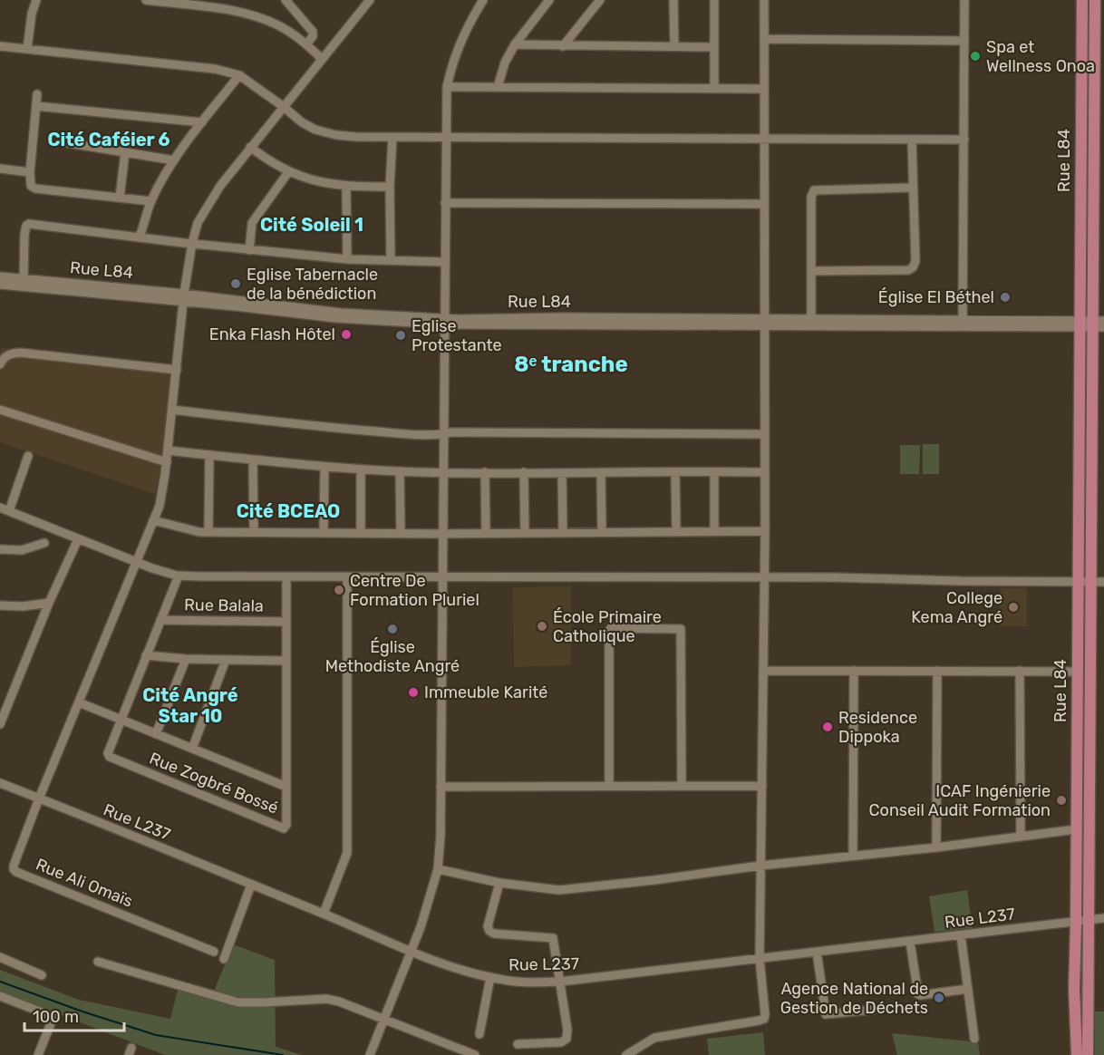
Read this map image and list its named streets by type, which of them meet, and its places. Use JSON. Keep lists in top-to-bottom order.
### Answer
{
  "streets": {
    "main road": ["Rue L84"],
    "street": [
      "Rue Balala",
      "Rue Zogbré Bossé",
      "Rue L237",
      "Rue Ali Omaïs"
    ]
  },
  "crossings": [
    ["Rue L84", "Rue L237"],
    ["Rue Balala", "Rue Zogbré Bossé"],
    ["Rue L237", "Rue Ali Omaïs"]
  ],
  "districts": [
    "Cité Caféier 6",
    "Cité Soleil 1",
    "8ᵉ tranche",
    "Cité BCEAO",
    "Cité Angré Star 10"
  ],
  "places": [
    "Spa et Wellness Onoa",
    "Eglise Tabernacle de la bénédiction",
    "Église El Béthel",
    "Enka Flash Hôtel",
    "Eglise Protestante",
    "Centre De Formation Pluriel",
    "College Kema Angré",
    "École Primaire Catholique",
    "Église Methodiste Angré",
    "Immeuble Karité",
    "Residence Dippoka",
    "ICAF Ingénierie Conseil Audit Formation",
    "Agence National de Gestion de Déchets"
  ],
  "scale_bar": "100 m"
}
